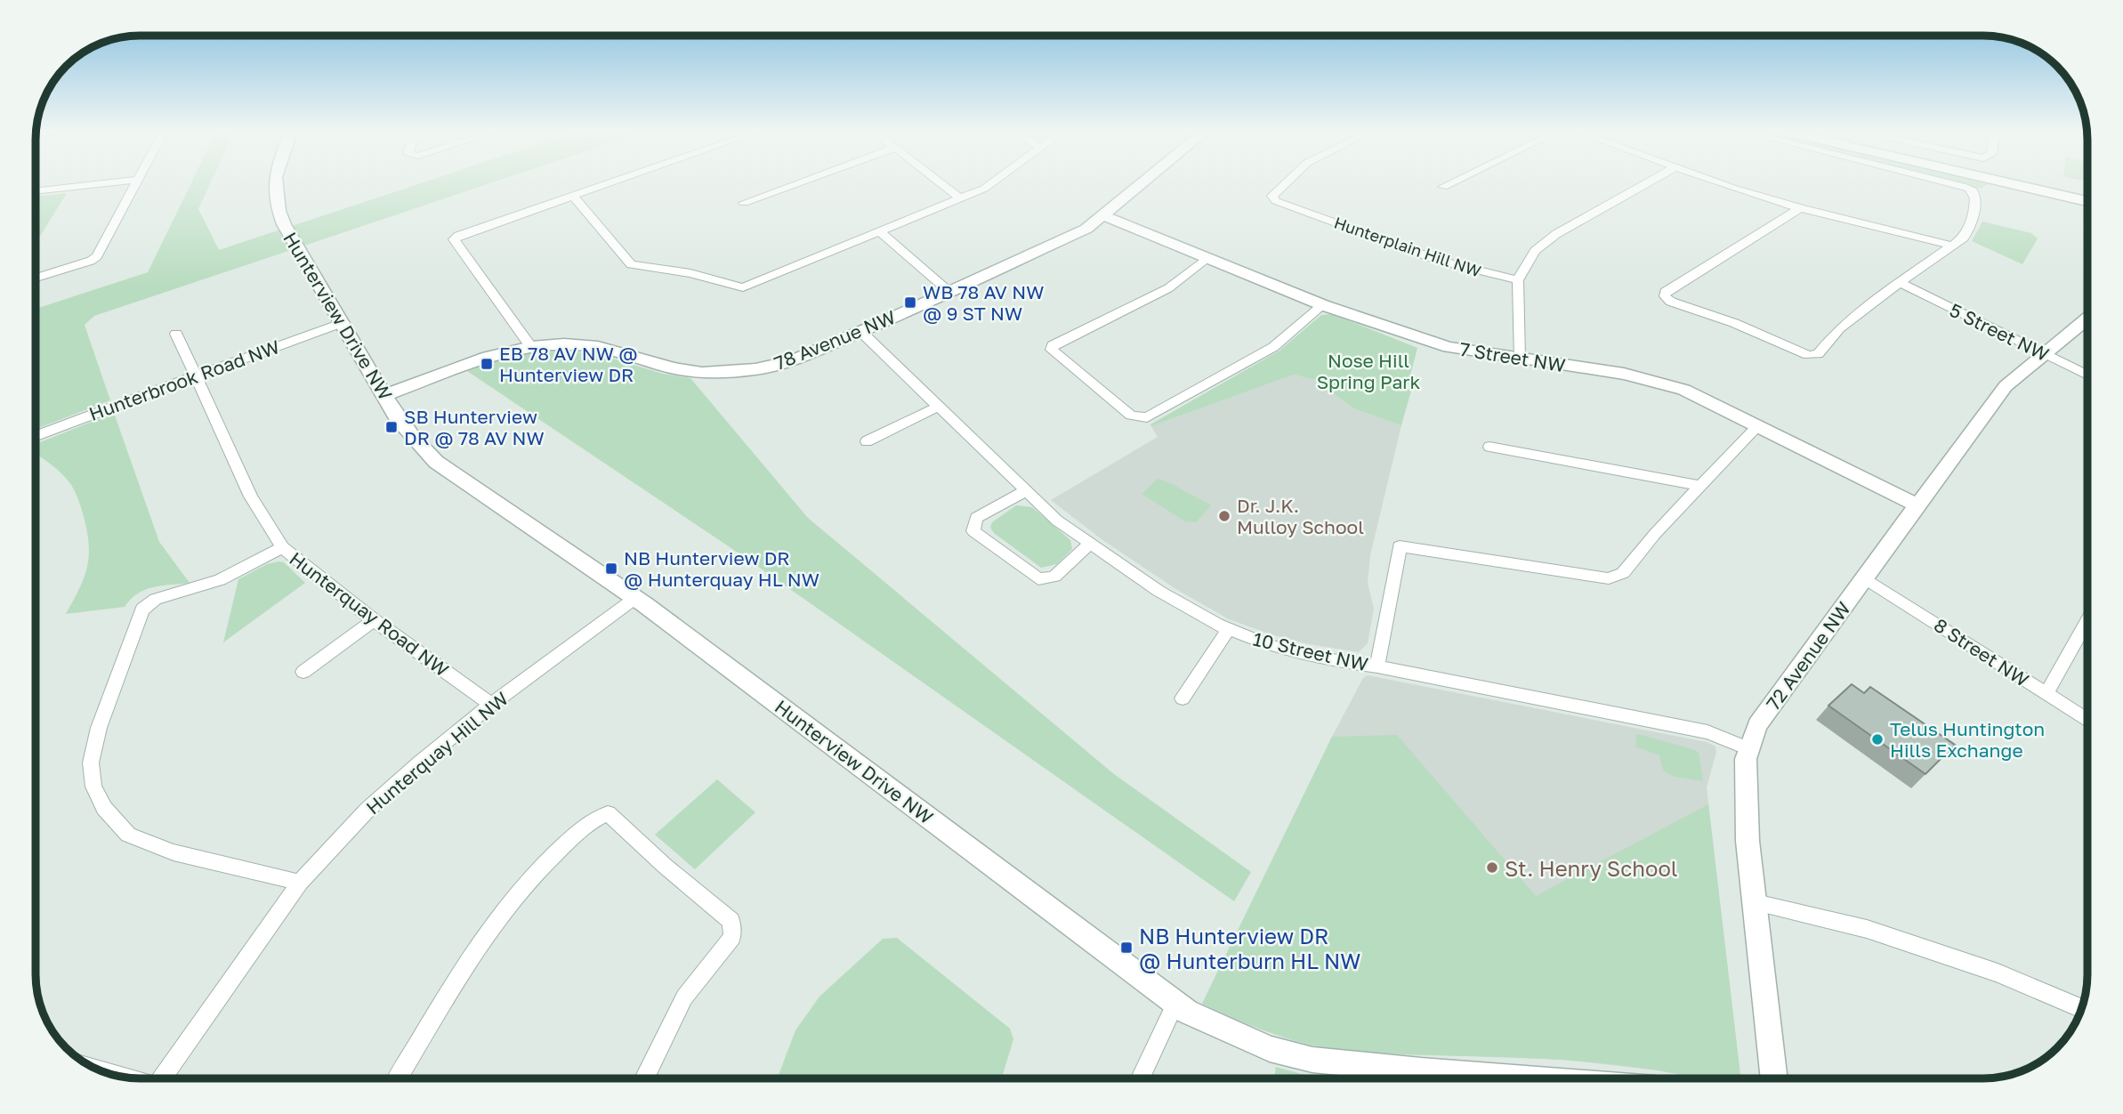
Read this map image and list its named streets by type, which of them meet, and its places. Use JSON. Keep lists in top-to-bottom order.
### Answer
{
  "streets": {
    "street": [
      "Hunterplain Hill NW",
      "Hunterview Drive NW",
      "5 Street NW",
      "78 Avenue NW",
      "7 Street NW",
      "Hunterbrook Road NW",
      "Hunterquay Road NW",
      "10 Street NW",
      "8 Street NW",
      "72 Avenue NW",
      "Hunterquay Hill NW"
    ]
  },
  "crossings": [
    ["Hunterview Drive NW", "78 Avenue NW"],
    ["Hunterview Drive NW", "Hunterbrook Road NW"],
    ["Hunterview Drive NW", "Hunterquay Hill NW"],
    ["5 Street NW", "72 Avenue NW"],
    ["78 Avenue NW", "7 Street NW"],
    ["78 Avenue NW", "10 Street NW"],
    ["7 Street NW", "72 Avenue NW"],
    ["Hunterbrook Road NW", "Hunterquay Road NW"],
    ["Hunterquay Road NW", "Hunterquay Hill NW"],
    ["10 Street NW", "72 Avenue NW"],
    ["8 Street NW", "72 Avenue NW"]
  ],
  "parks": ["Nose Hill Spring Park"],
  "places": {
    "transit": [
      "WB 78 AV NW @ 9 ST NW",
      "EB 78 AV NW @ Hunterview DR",
      "SB Hunterview DR @ 78 AV NW",
      "NB Hunterview DR @ Hunterquay HL NW",
      "NB Hunterview DR @ Hunterburn HL NW"
    ],
    "other": ["Dr. J.K. Mulloy School", "Telus Huntington Hills Exchange", "St. Henry School"]
  }
}
